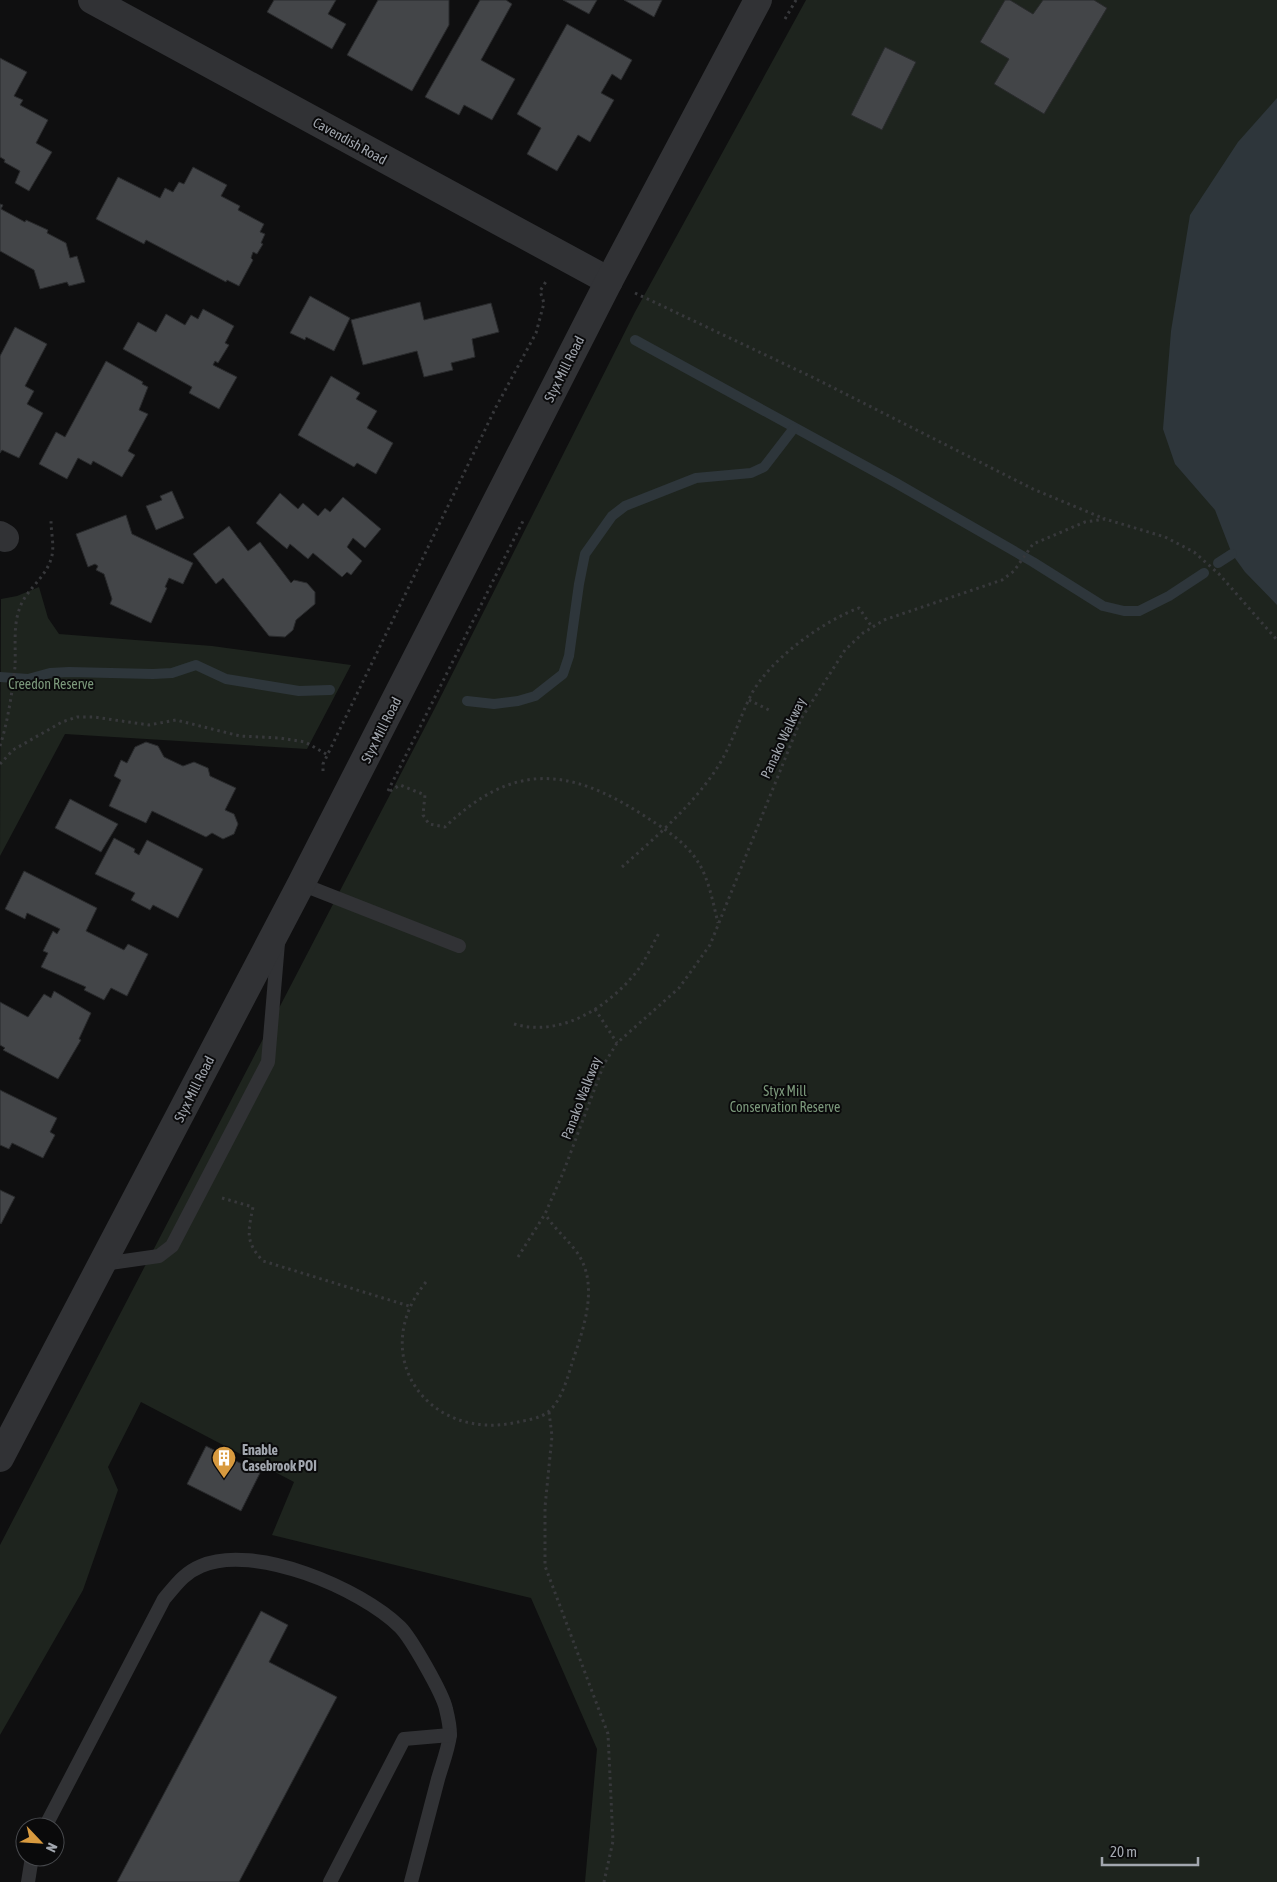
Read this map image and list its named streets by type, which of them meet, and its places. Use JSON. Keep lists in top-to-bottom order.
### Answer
{
  "streets": {
    "street": ["Cavendish Road", "Styx Mill Road"],
    "path": ["Panako Walkway"]
  },
  "crossings": [
    ["Cavendish Road", "Styx Mill Road"]
  ],
  "parks": ["Creedon Reserve", "Styx Mill Conservation Reserve"],
  "places": {
    "building": ["Enable Casebrook POI"]
  },
  "scale_bar": "20 m",
  "north": "bottom right"
}
